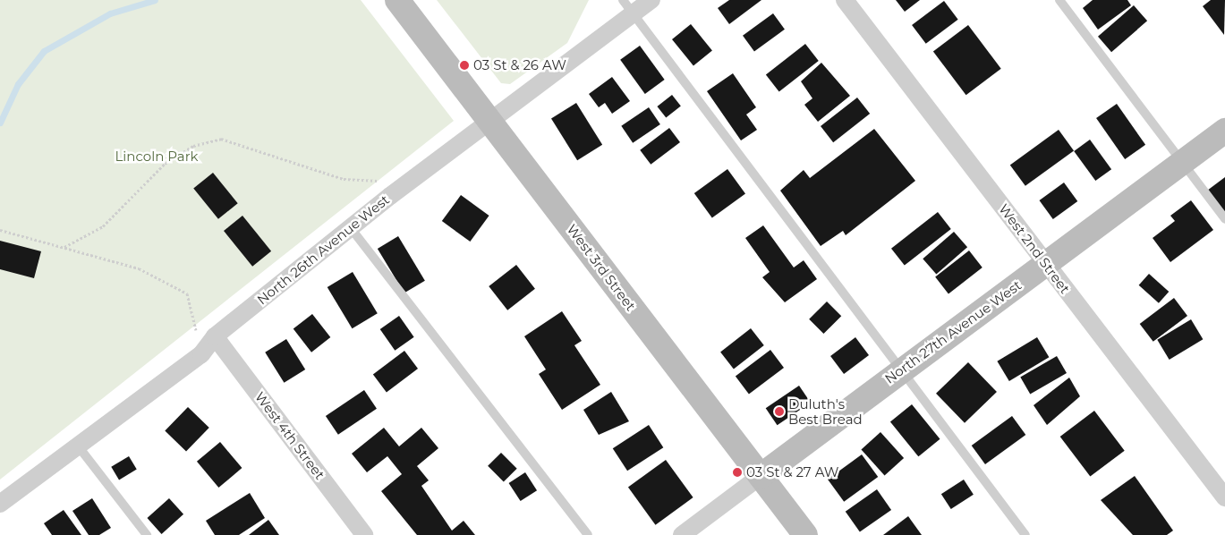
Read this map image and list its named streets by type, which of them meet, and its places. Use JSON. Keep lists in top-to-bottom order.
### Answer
{
  "streets": {
    "main road": ["West 3rd Street", "North 27th Avenue West"],
    "street": ["West 2nd Street", "North 26th Avenue West", "West 4th Street"]
  },
  "crossings": [
    ["West 2nd Street", "North 27th Avenue West"],
    ["North 26th Avenue West", "West 3rd Street"],
    ["North 26th Avenue West", "West 4th Street"],
    ["West 3rd Street", "North 27th Avenue West"]
  ],
  "parks": ["Lincoln Park"],
  "places": ["03 St & 26 AW", "Duluth's Best Bread", "03 St & 27 AW"]
}
